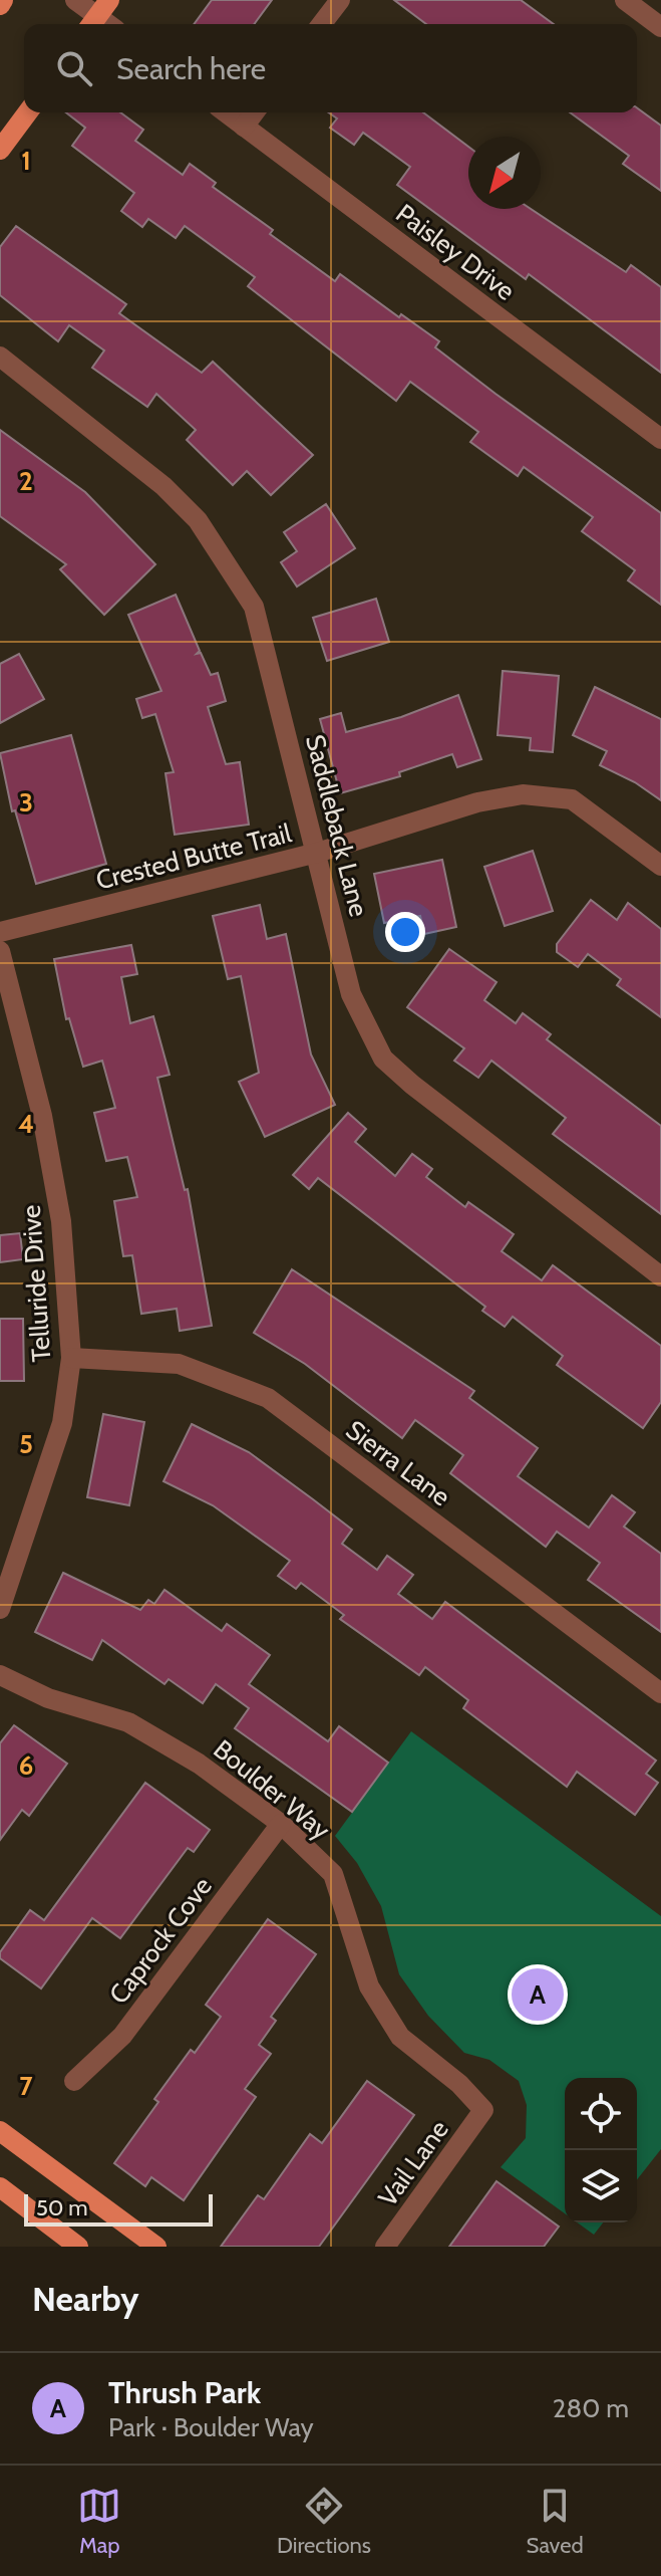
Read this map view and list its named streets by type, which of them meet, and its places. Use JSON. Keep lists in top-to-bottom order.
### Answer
{
  "streets": {
    "street": [
      "Paisley Drive",
      "Saddleback Lane",
      "Crested Butte Trail",
      "Telluride Drive",
      "Sierra Lane",
      "Boulder Way",
      "Caprock Cove",
      "Vail Lane"
    ]
  },
  "crossings": [
    ["Saddleback Lane", "Crested Butte Trail"],
    ["Telluride Drive", "Sierra Lane"],
    ["Boulder Way", "Caprock Cove"],
    ["Boulder Way", "Vail Lane"]
  ],
  "scale_bar": "50 m",
  "north": "bottom left",
  "page": {
    "search": "Search here",
    "pins": "A",
    "scale": "50 m",
    "heading": "Nearby",
    "list": [
      {
        "mark": "A",
        "name": "Thrush Park",
        "note": "Park · Boulder Way",
        "value": "280 m"
      }
    ],
    "nav": ["Map", "Directions", "Saved"]
  },
  "grid": {
    "rows": [
      "1",
      "2",
      "3",
      "4",
      "5",
      "6",
      "7"
    ]
  }
}
